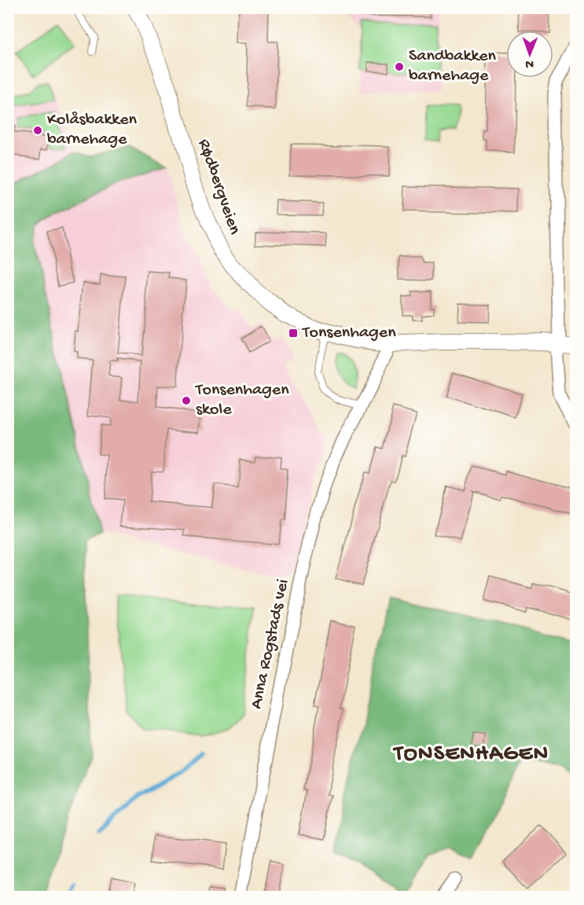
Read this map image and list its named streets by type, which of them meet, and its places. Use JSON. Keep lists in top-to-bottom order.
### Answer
{
  "streets": {
    "street": ["Rødbergveien", "Anna Rogstads vei"]
  },
  "crossings": [
    ["Rødbergveien", "Anna Rogstads vei"]
  ],
  "districts": ["TONSENHAGEN"],
  "places": {
    "other": ["Sandbakken barnehage", "Kolåsbakken barnehage", "Tonsenhagen skole"],
    "transit": ["Tonsenhagen"]
  },
  "north": "bottom"
}
